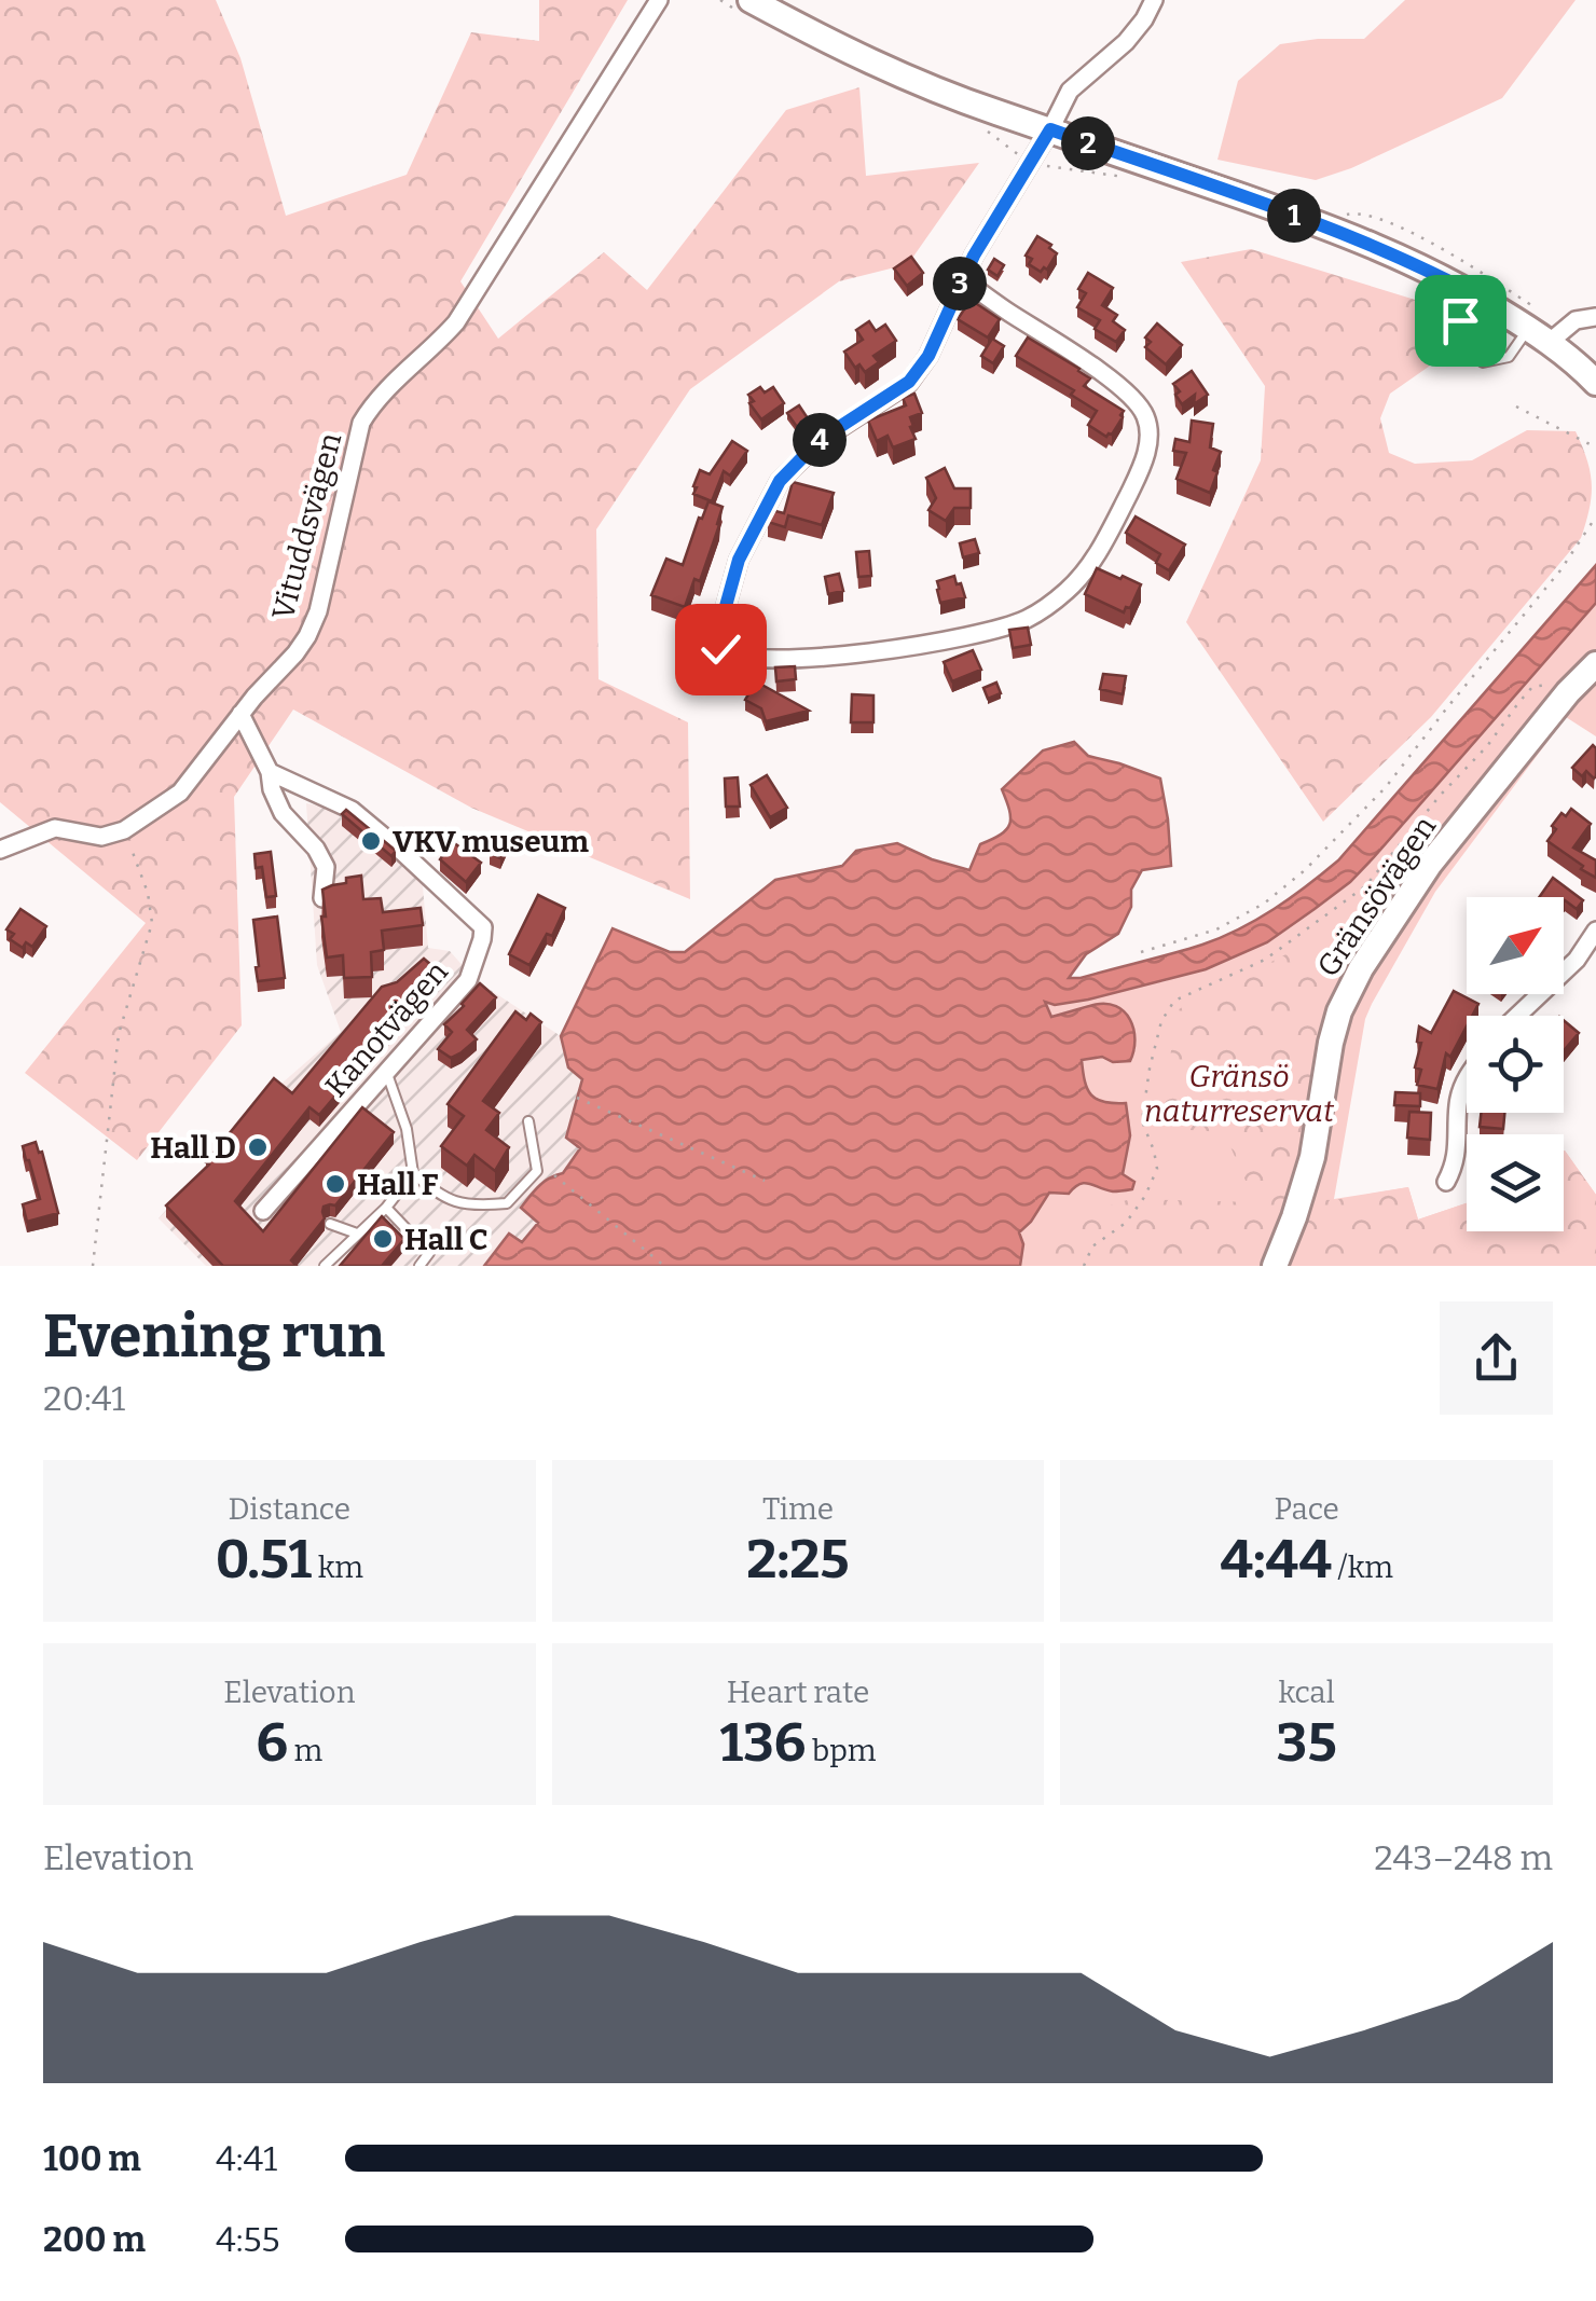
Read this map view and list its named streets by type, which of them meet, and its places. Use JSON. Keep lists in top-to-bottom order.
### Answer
{
  "streets": {
    "street": ["Vituddsvägen", "Gränsövägen", "Kanotvägen"]
  },
  "parks": ["Gränsö naturreservat"],
  "places": [
    "VKV museum",
    "Hall D",
    "Hall F",
    "Hall C"
  ],
  "north": "top right",
  "page": {
    "pins": [
      "2",
      "1",
      "3",
      "4"
    ],
    "heading": ["Evening run", "20:41"],
    "stats": [
      ["Distance", "0.51 km"],
      ["Time", "2:25"],
      ["Pace", "4:44 /km"],
      ["Elevation", "6 m"],
      ["Heart rate", "136 bpm"],
      ["kcal", "35"]
    ],
    "chart": ["Elevation", "243–248 m"],
    "list": [
      {
        "name": "100 m",
        "note": "4:41"
      },
      {
        "name": "200 m",
        "note": "4:55"
      }
    ]
  }
}
